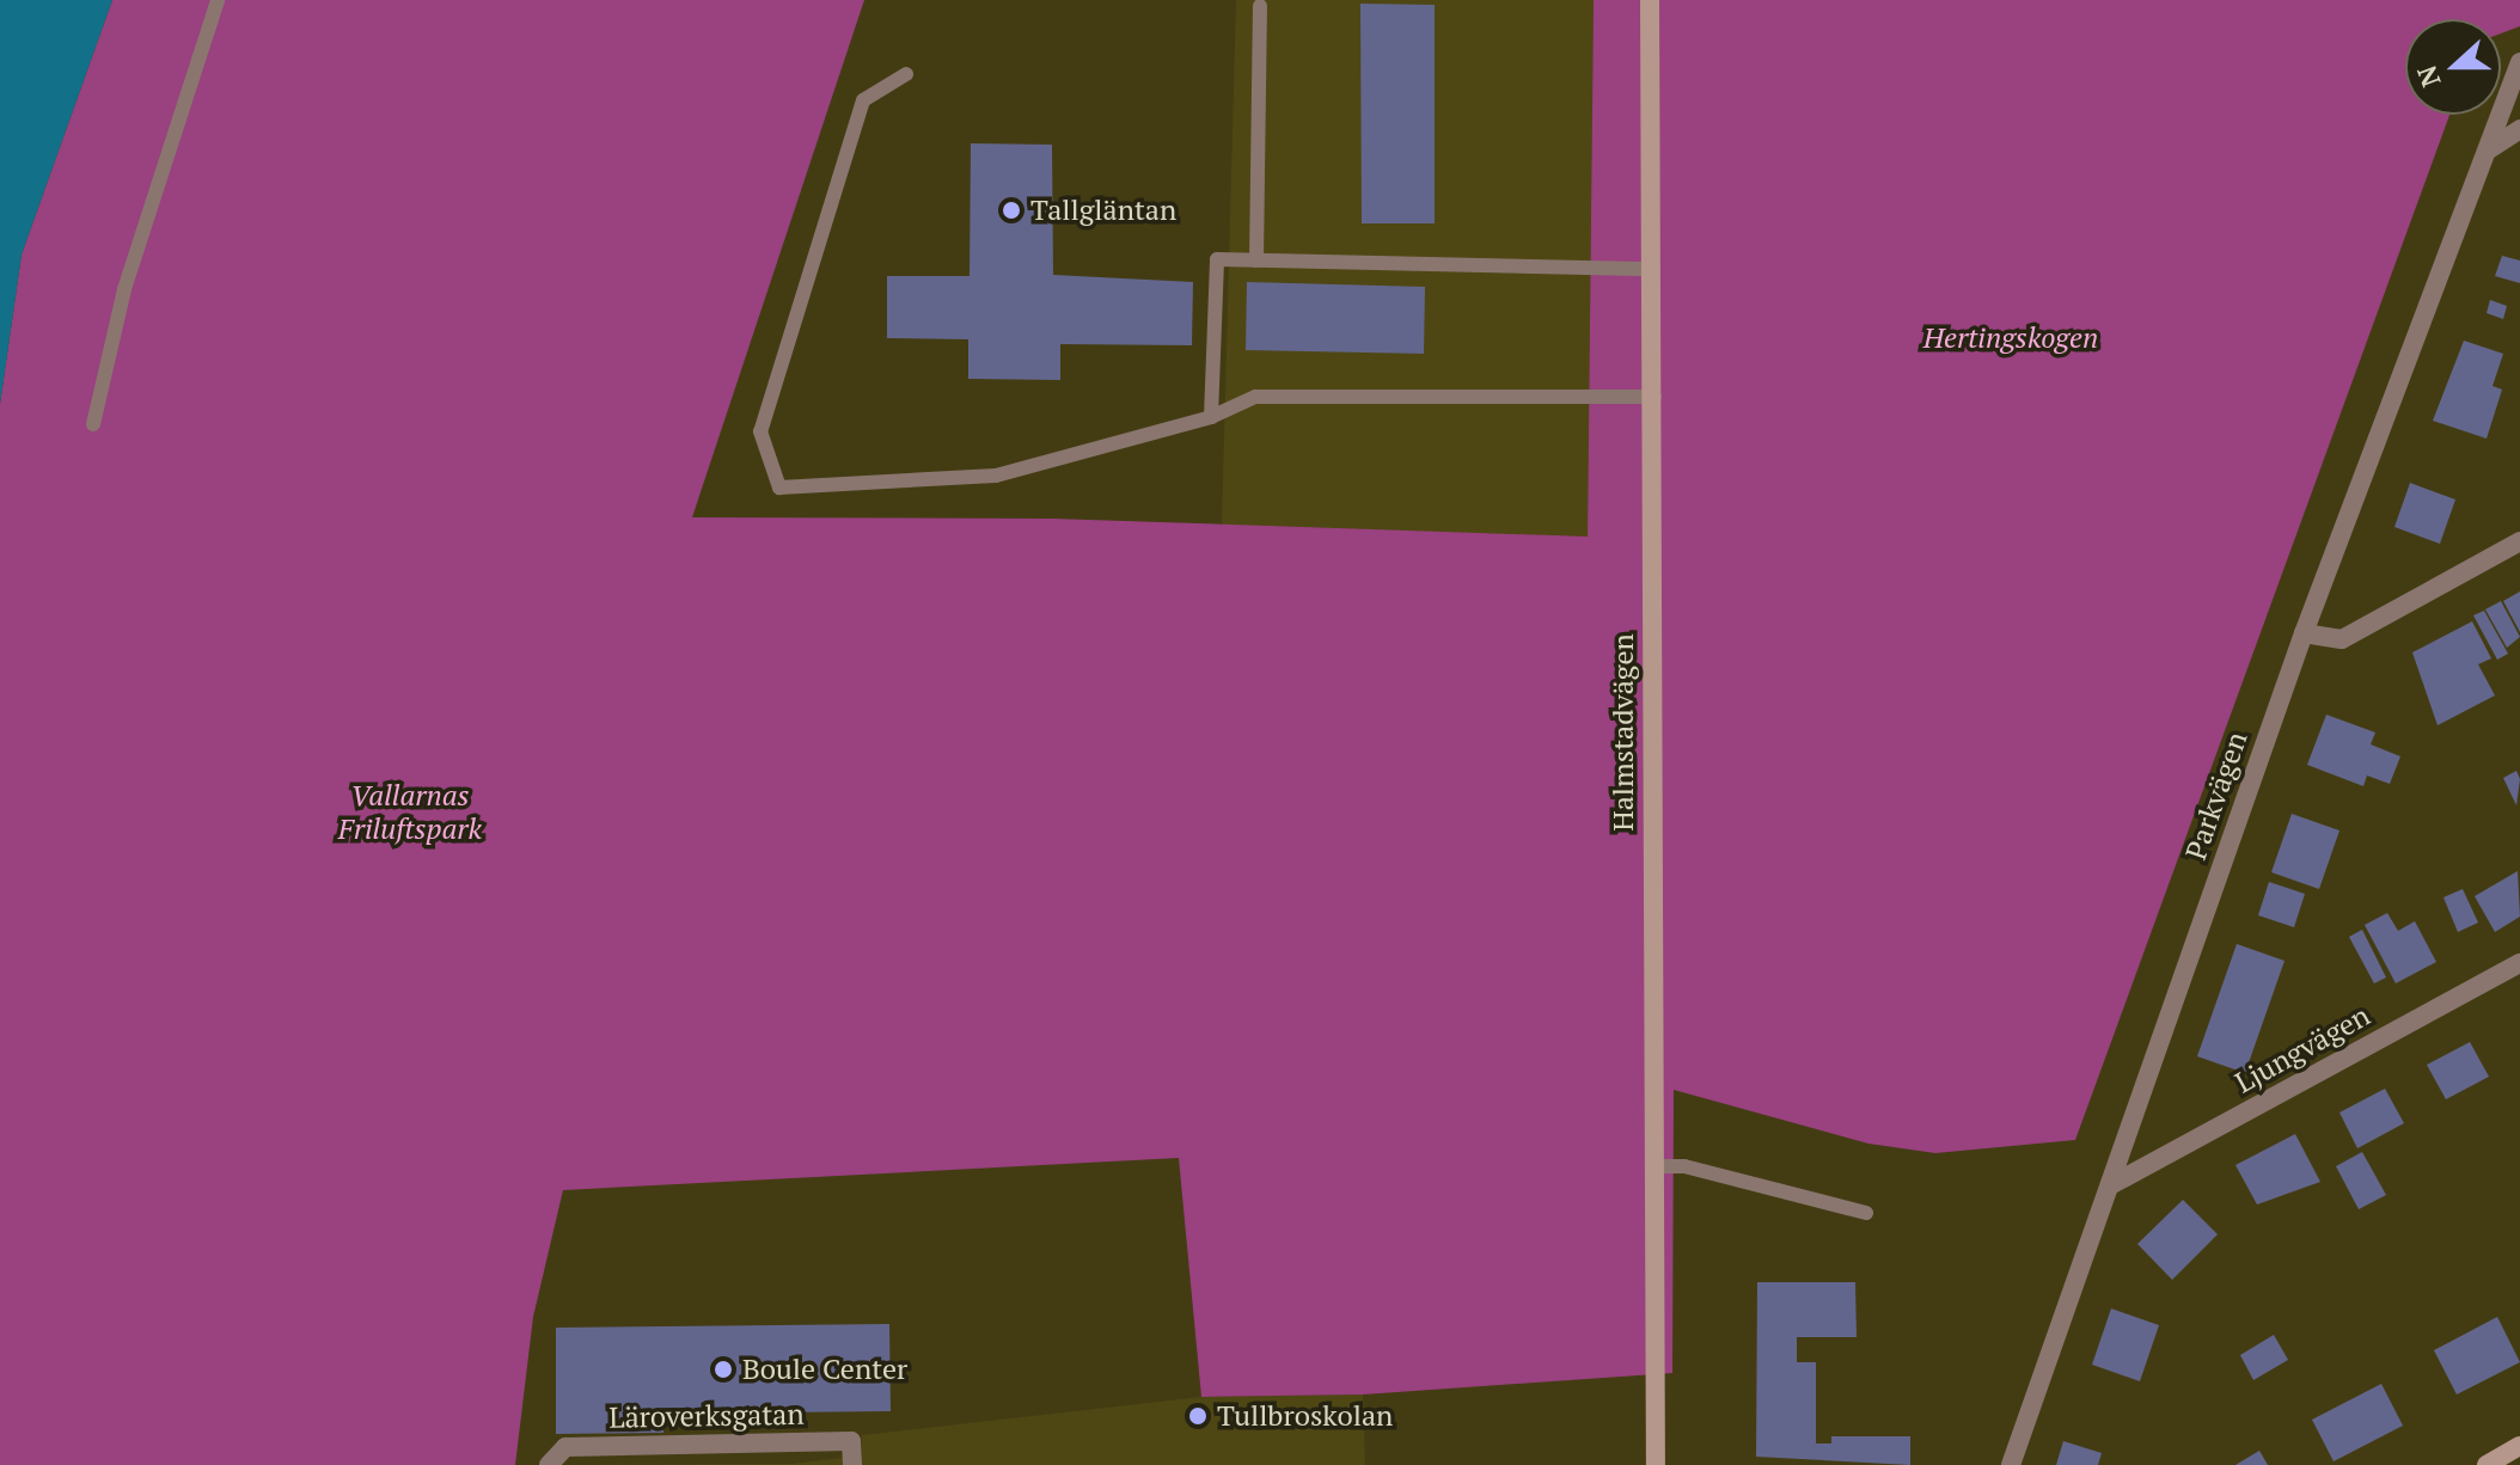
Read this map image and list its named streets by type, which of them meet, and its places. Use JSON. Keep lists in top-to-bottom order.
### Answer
{
  "streets": {
    "main road": ["Halmstadvägen"],
    "street": ["Parkvägen", "Ljungvägen", "Läroverksgatan"]
  },
  "crossings": [
    ["Parkvägen", "Ljungvägen"]
  ],
  "parks": ["Hertingskogen", "Vallarnas Friluftspark"],
  "places": ["Tallgläntan", "Boule Center", "Tullbroskolan"],
  "north": "left"
}
